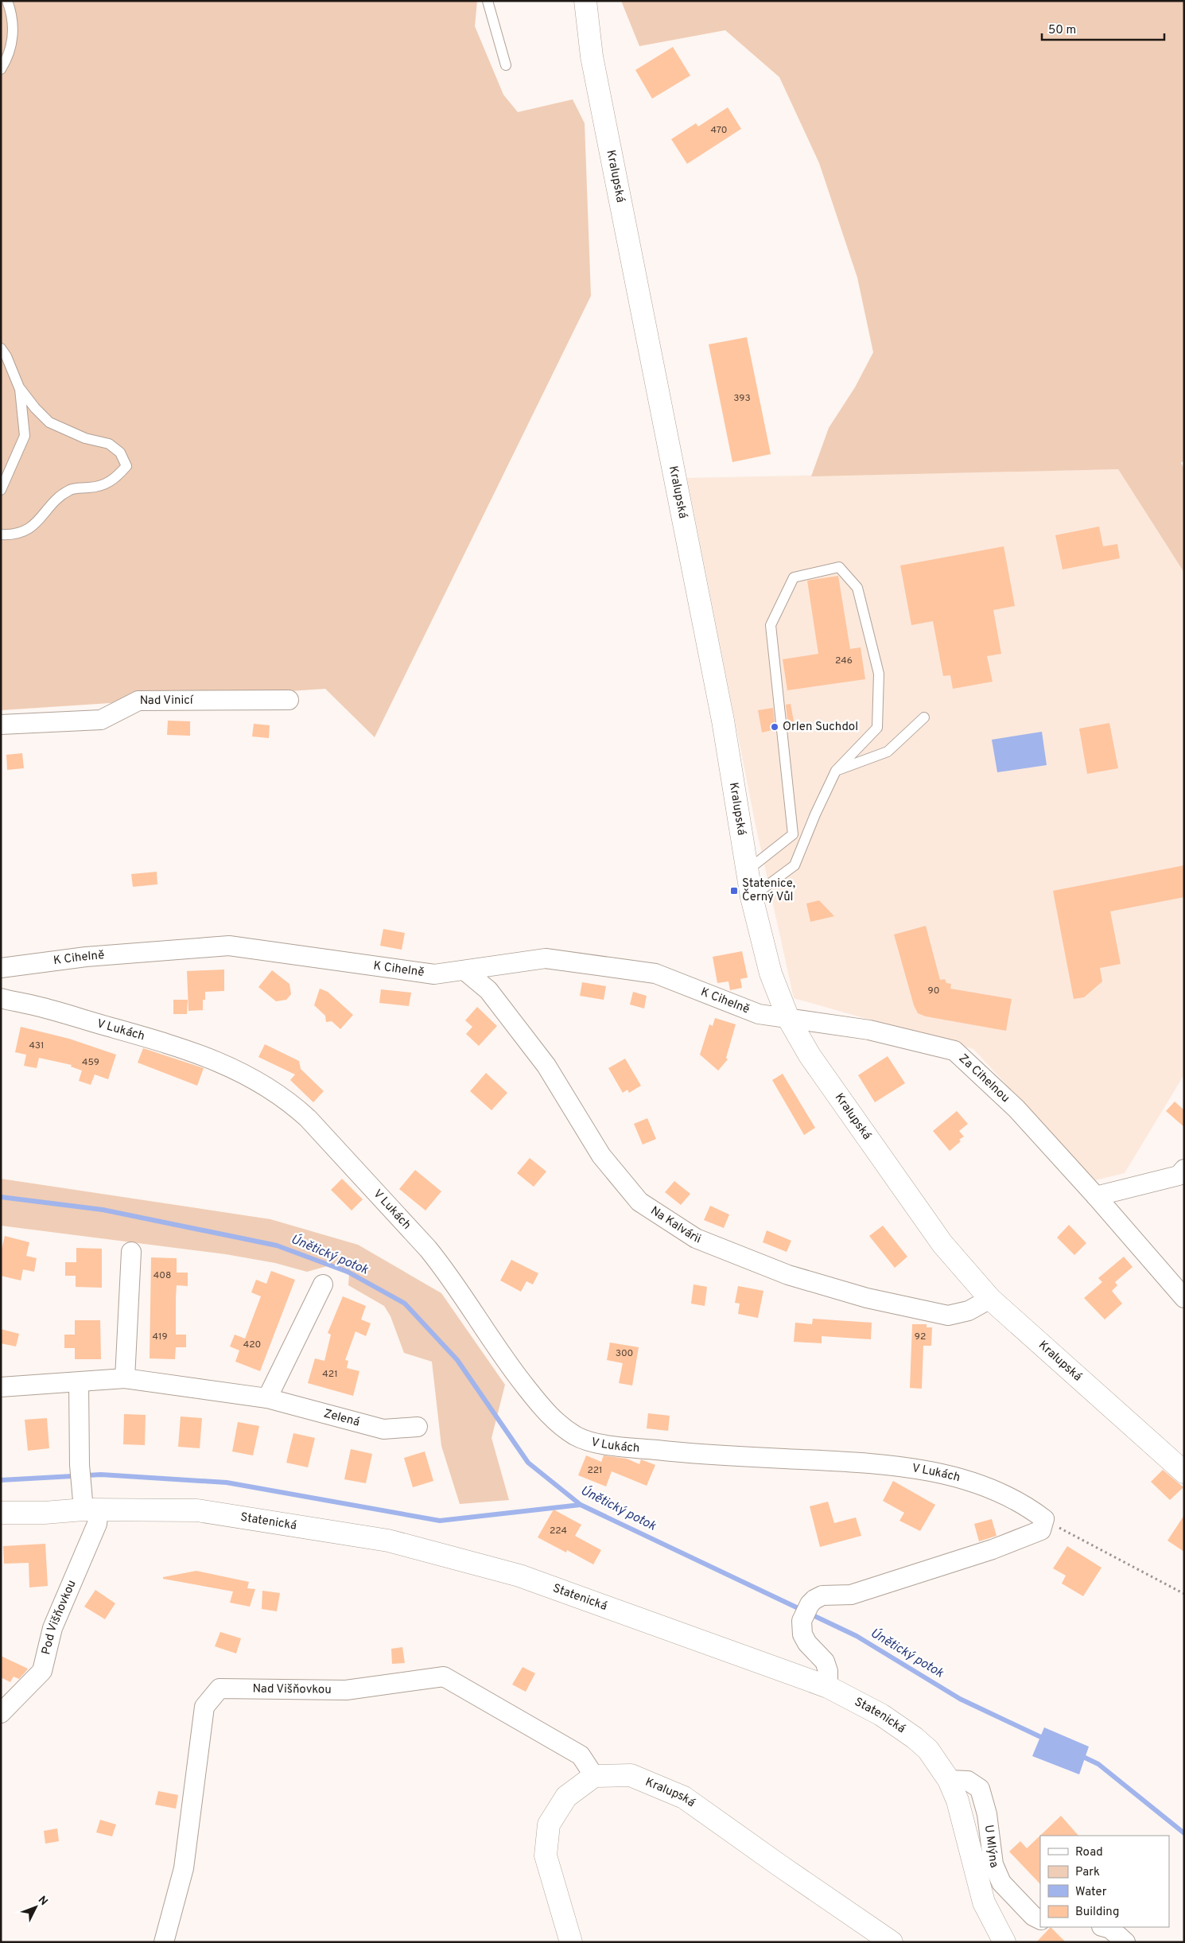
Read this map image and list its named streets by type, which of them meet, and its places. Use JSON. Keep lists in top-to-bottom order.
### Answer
{
  "streets": {
    "main road": ["Kralupská", "Statenická"],
    "street": [
      "Nad Vinicí",
      "K Cihelně",
      "V Lukách",
      "Za Cihelnou",
      "Na Kalvárii",
      "Zelená",
      "Pod Višňovkou",
      "Nad Višňovkou",
      "U Mlýna"
    ]
  },
  "crossings": [
    ["Kralupská", "K Cihelně"],
    ["Kralupská", "Za Cihelnou"],
    ["Kralupská", "Na Kalvárii"],
    ["Kralupská", "Nad Višňovkou"],
    ["K Cihelně", "Za Cihelnou"],
    ["K Cihelně", "Na Kalvárii"],
    ["Statenická", "Pod Višňovkou"],
    ["Statenická", "U Mlýna"]
  ],
  "water": ["Únětický potok"],
  "places": {
    "other": ["Orlen Suchdol"],
    "transit": ["Statenice, Černý Vůl"]
  },
  "house_numbers": [
    "470",
    "393",
    "246",
    "90",
    "431",
    "459",
    "408",
    "419",
    "92",
    "420",
    "300",
    "421",
    "221",
    "224"
  ],
  "legend": [
    "Road",
    "Park",
    "Water",
    "Building"
  ],
  "scale_bar": "50 m",
  "north": "top right"
}
